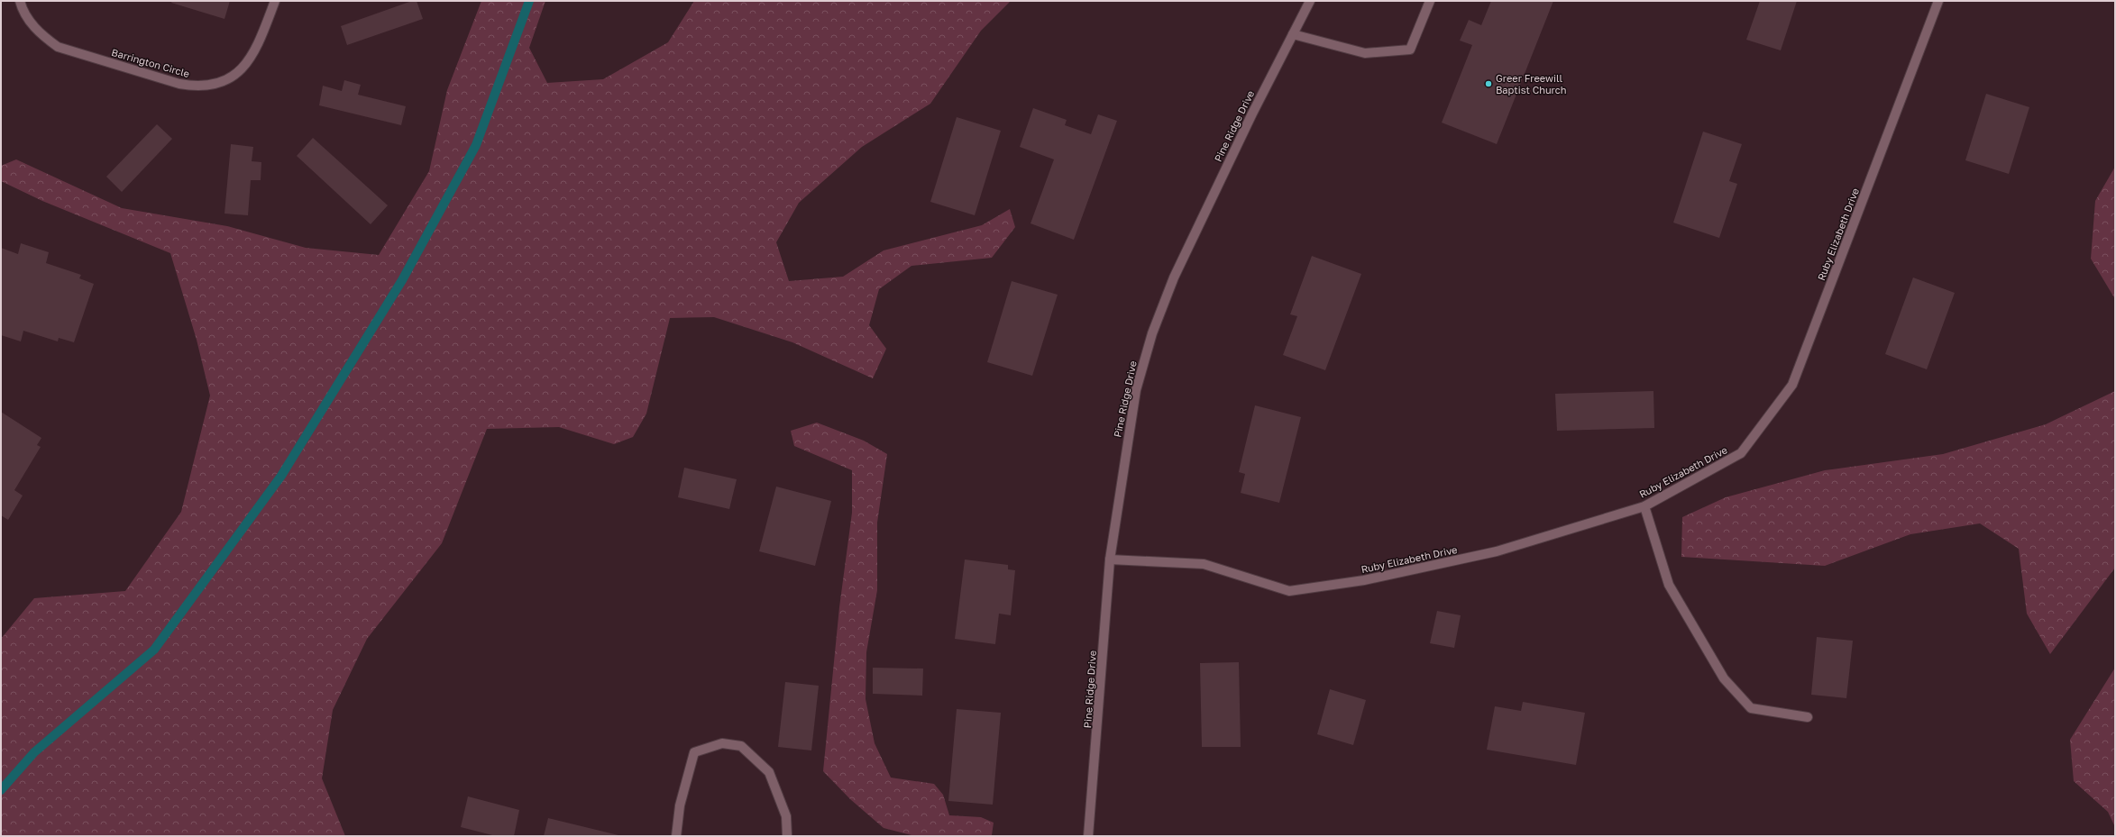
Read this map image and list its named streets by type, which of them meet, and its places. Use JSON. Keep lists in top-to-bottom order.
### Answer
{
  "streets": {
    "street": ["Barrington Circle", "Pine Ridge Drive", "Ruby Elizabeth Drive"]
  },
  "crossings": [
    ["Pine Ridge Drive", "Ruby Elizabeth Drive"]
  ],
  "places": ["Greer Freewill Baptist Church"]
}
